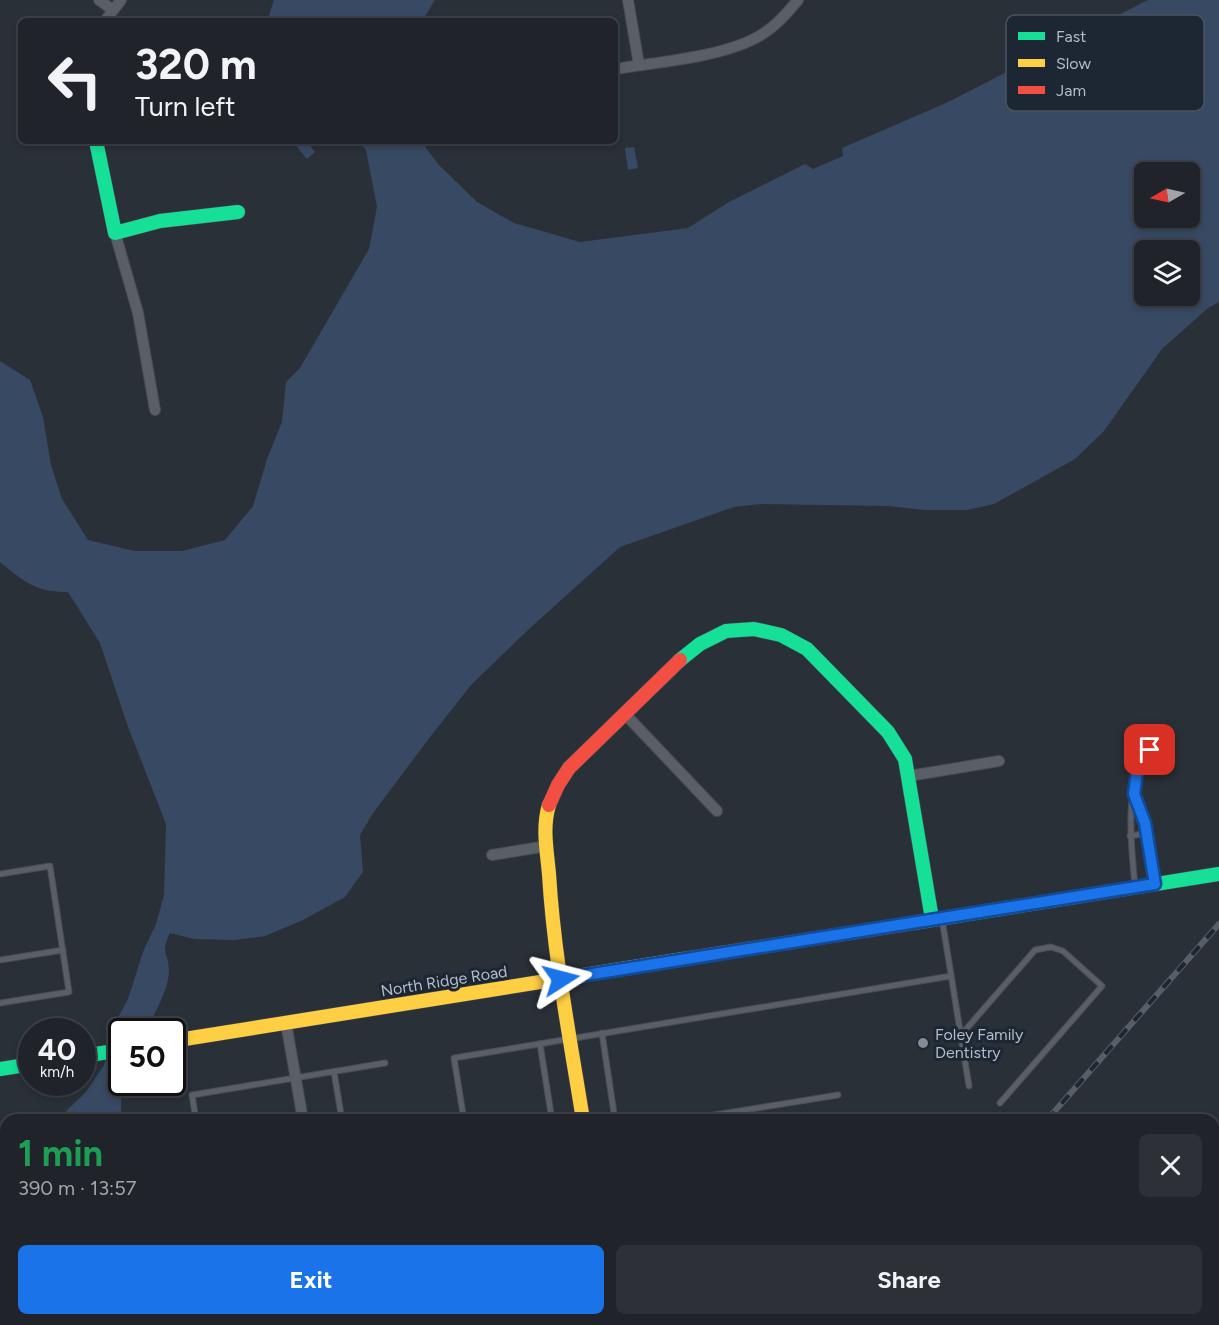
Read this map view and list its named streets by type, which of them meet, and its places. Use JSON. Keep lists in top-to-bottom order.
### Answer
{
  "streets": {
    "street": ["North Ridge Road"]
  },
  "places": ["Foley Family Dentistry"],
  "legend": ["Fast", "Slow", "Jam"],
  "north": "left",
  "page": {
    "turn": ["320 m", "Turn left"],
    "speed": "40 km/h",
    "limit": "50",
    "heading": ["1 min", "390 m · 13:57"],
    "buttons": ["Exit", "Share"]
  }
}
